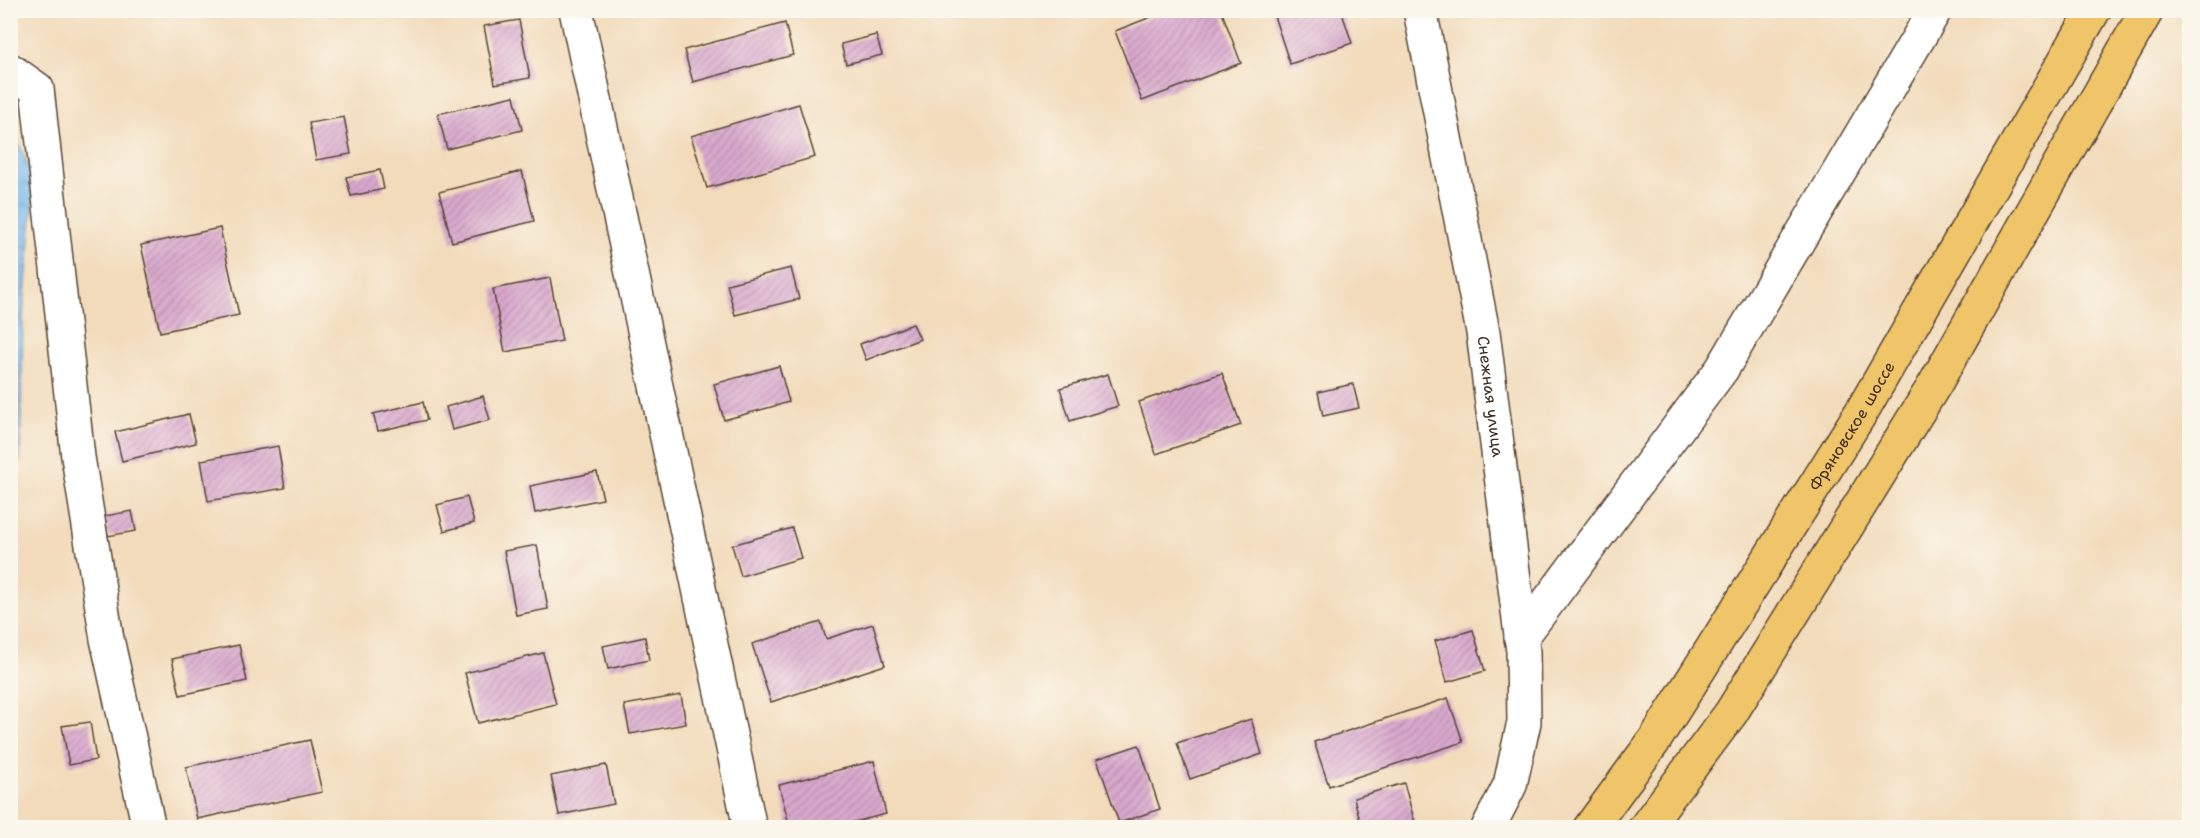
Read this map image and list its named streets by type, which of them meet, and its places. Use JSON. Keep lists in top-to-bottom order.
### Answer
{
  "streets": {
    "main road": ["Фряновское шоссе"],
    "street": ["Снежная улица"]
  }
}
